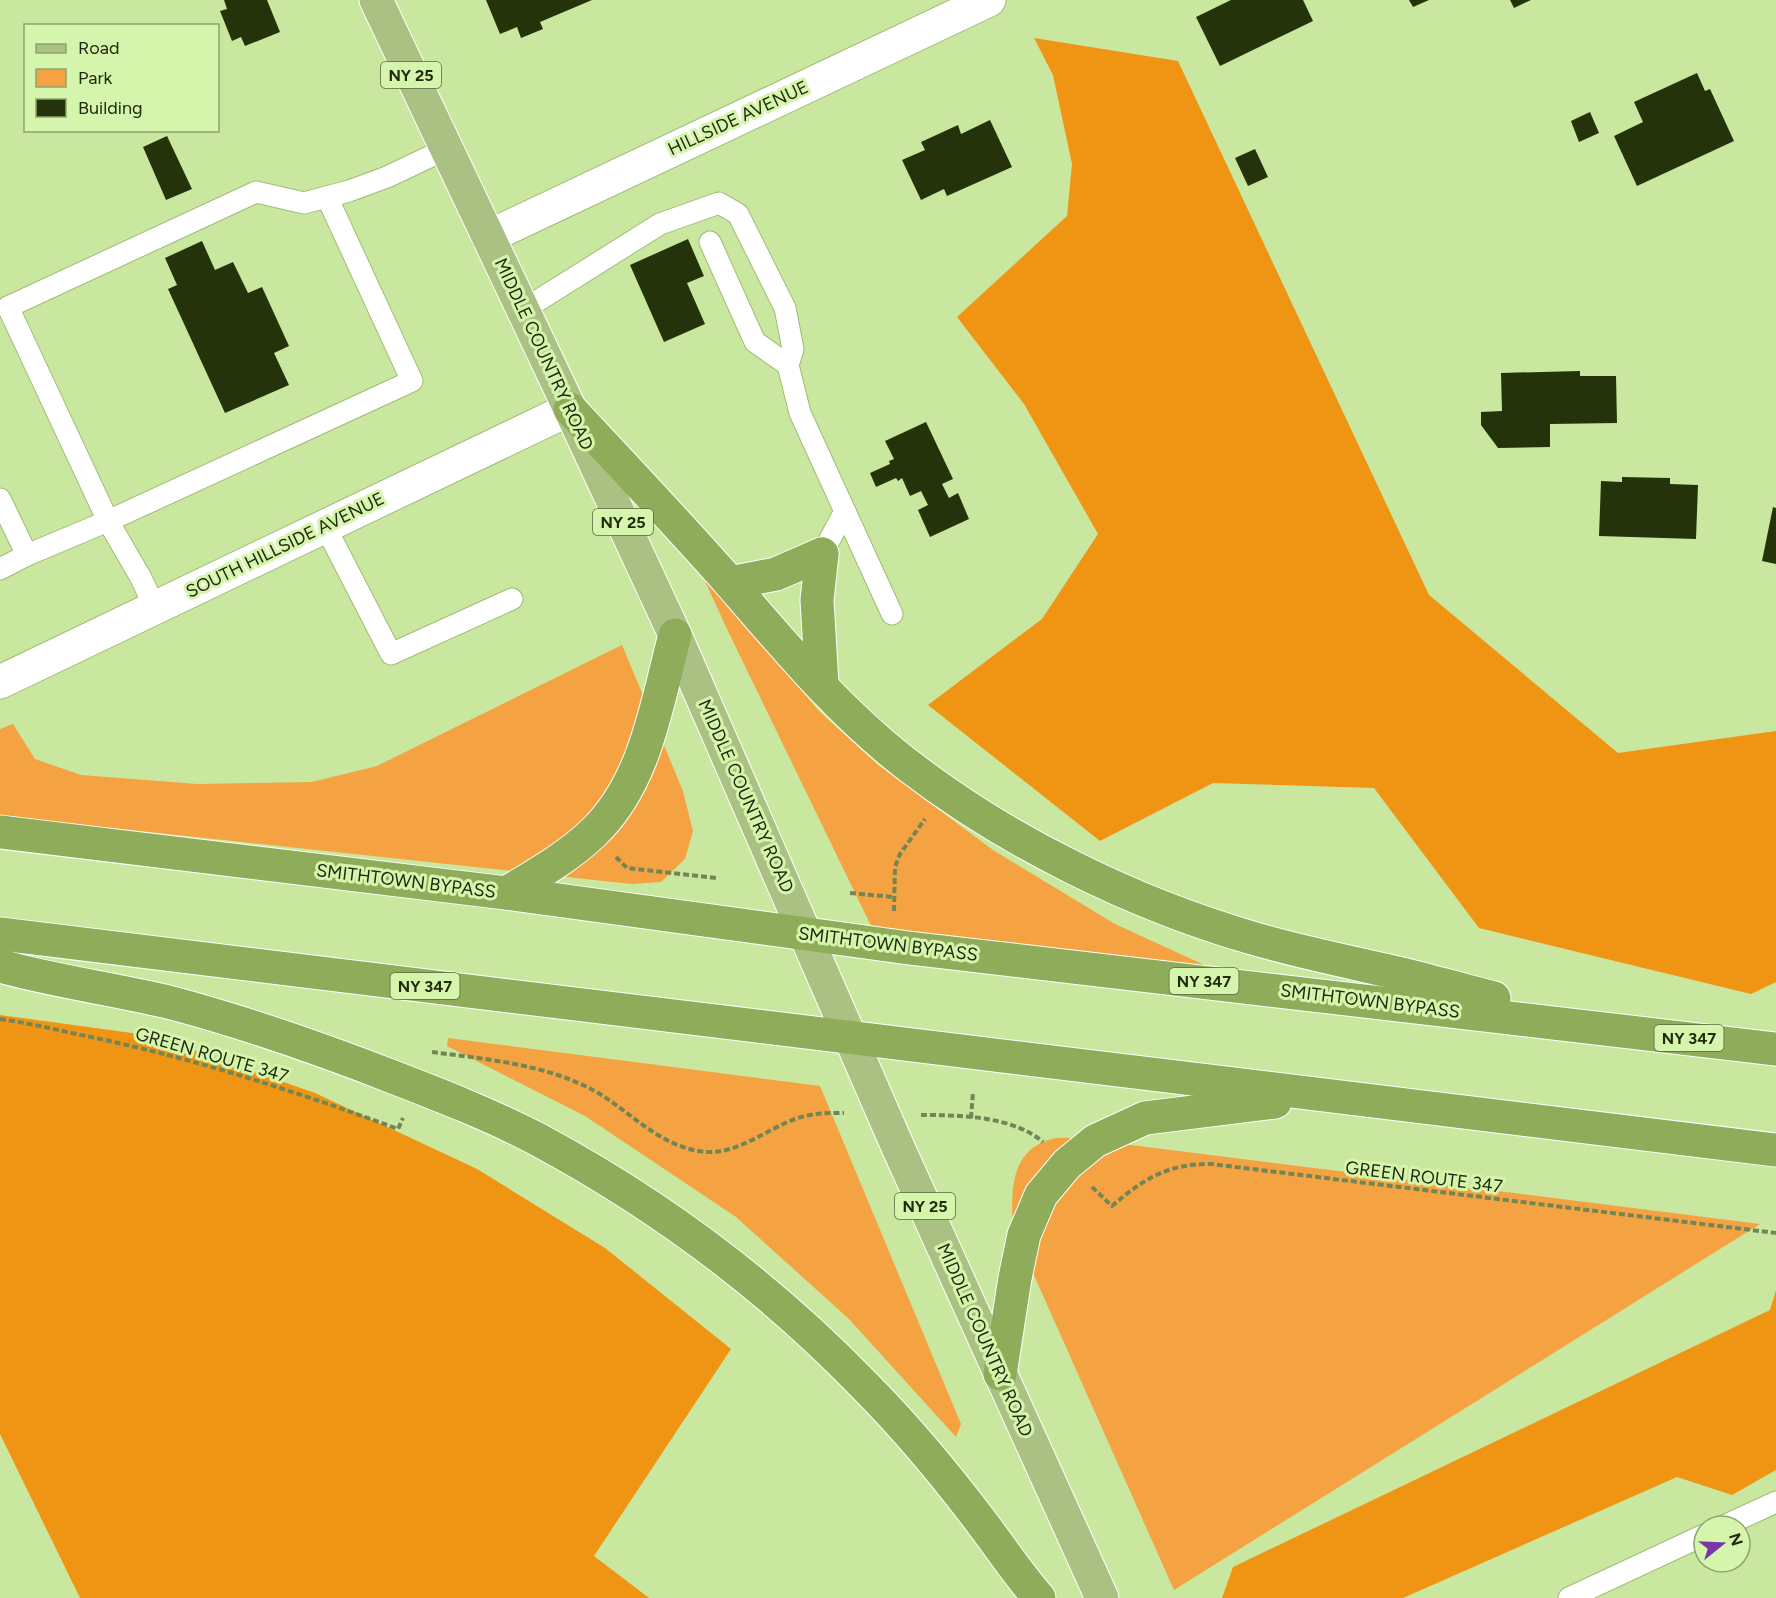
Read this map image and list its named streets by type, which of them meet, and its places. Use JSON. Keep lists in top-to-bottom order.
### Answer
{
  "streets": {
    "highway": ["SMITHTOWN BYPASS", "NY 347"],
    "main road": ["NY 25", "MIDDLE COUNTRY ROAD"],
    "street": ["HILLSIDE AVENUE", "SOUTH HILLSIDE AVENUE"],
    "path": ["GREEN ROUTE 347"]
  },
  "crossings": [
    ["HILLSIDE AVENUE", "MIDDLE COUNTRY ROAD"],
    ["MIDDLE COUNTRY ROAD", "SOUTH HILLSIDE AVENUE"],
    ["MIDDLE COUNTRY ROAD", "SMITHTOWN BYPASS"],
    ["MIDDLE COUNTRY ROAD", "NY 347"]
  ],
  "legend": ["Road", "Park", "Building"],
  "north": "right"
}
